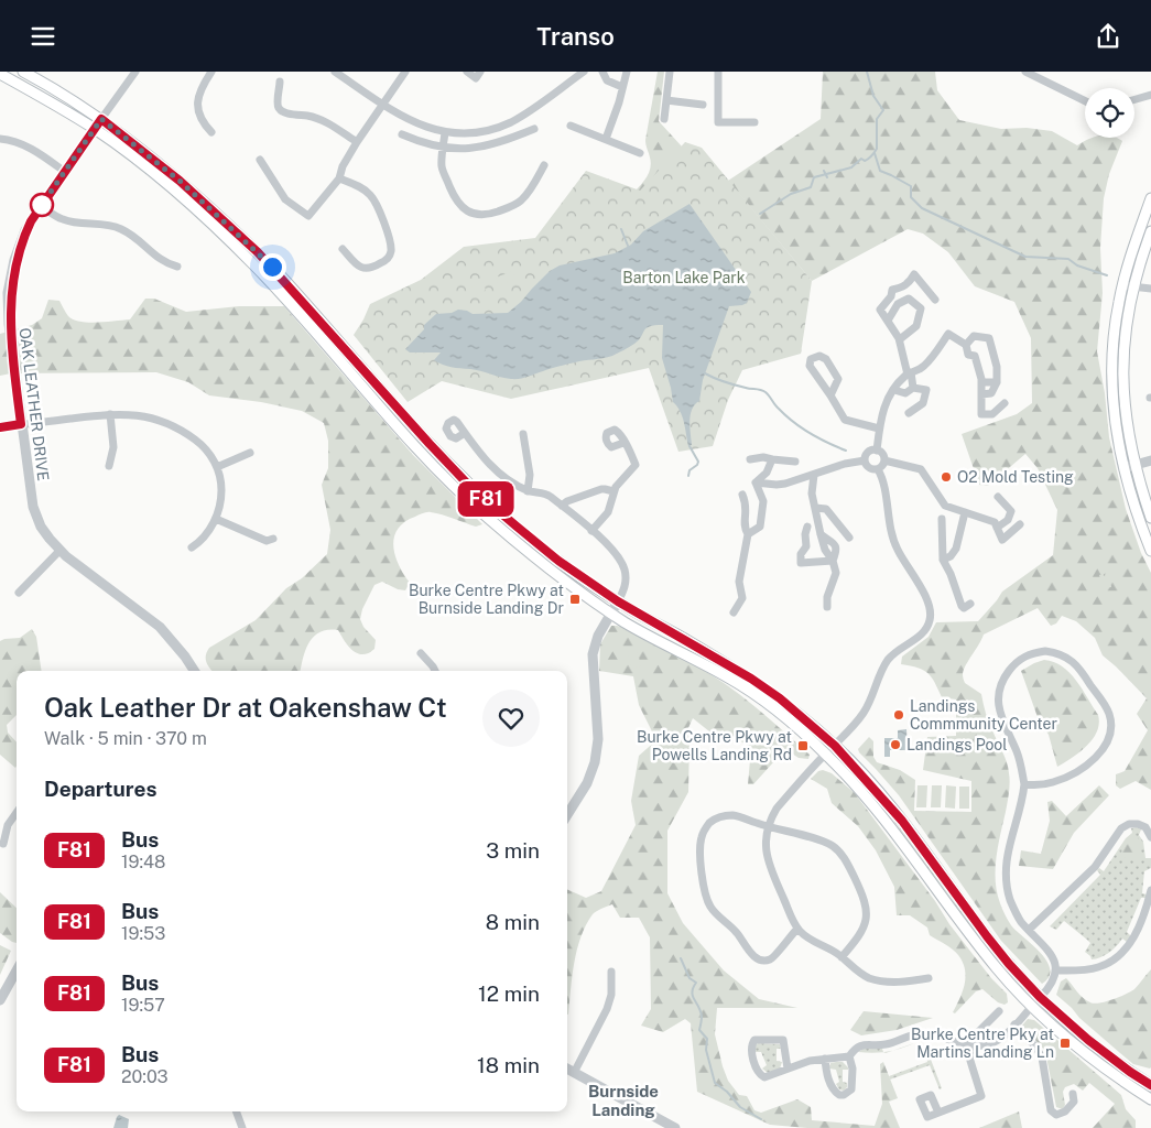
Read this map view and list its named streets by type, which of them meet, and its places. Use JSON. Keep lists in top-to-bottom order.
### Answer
{
  "streets": {
    "street": ["OAK LEATHER DRIVE"]
  },
  "districts": ["Burnside Landing"],
  "parks": ["Barton Lake Park"],
  "places": {
    "other": ["O2 Mold Testing", "Landings Commmunity Center", "Landings Pool"],
    "transit": ["Burke Centre Pkwy at Burnside Landing Dr", "Burke Centre Pkwy at Powells Landing Rd", "Burke Centre Pky at Martins Landing Ln"]
  },
  "lines": ["bus line F81"],
  "page": {
    "header": "Transo",
    "on_map": "F81",
    "heading": [
      ["Oak Leather Dr at Oakenshaw Ct", "Walk · 5 min · 370 m"],
      "Departures"
    ],
    "list": [
      {
        "mark": "F81",
        "name": "Bus",
        "note": "19:48",
        "value": "3 min"
      },
      {
        "mark": "F81",
        "name": "Bus",
        "note": "19:53",
        "value": "8 min"
      },
      {
        "mark": "F81",
        "name": "Bus",
        "note": "19:57",
        "value": "12 min"
      },
      {
        "mark": "F81",
        "name": "Bus",
        "note": "20:03",
        "value": "18 min"
      }
    ]
  }
}
